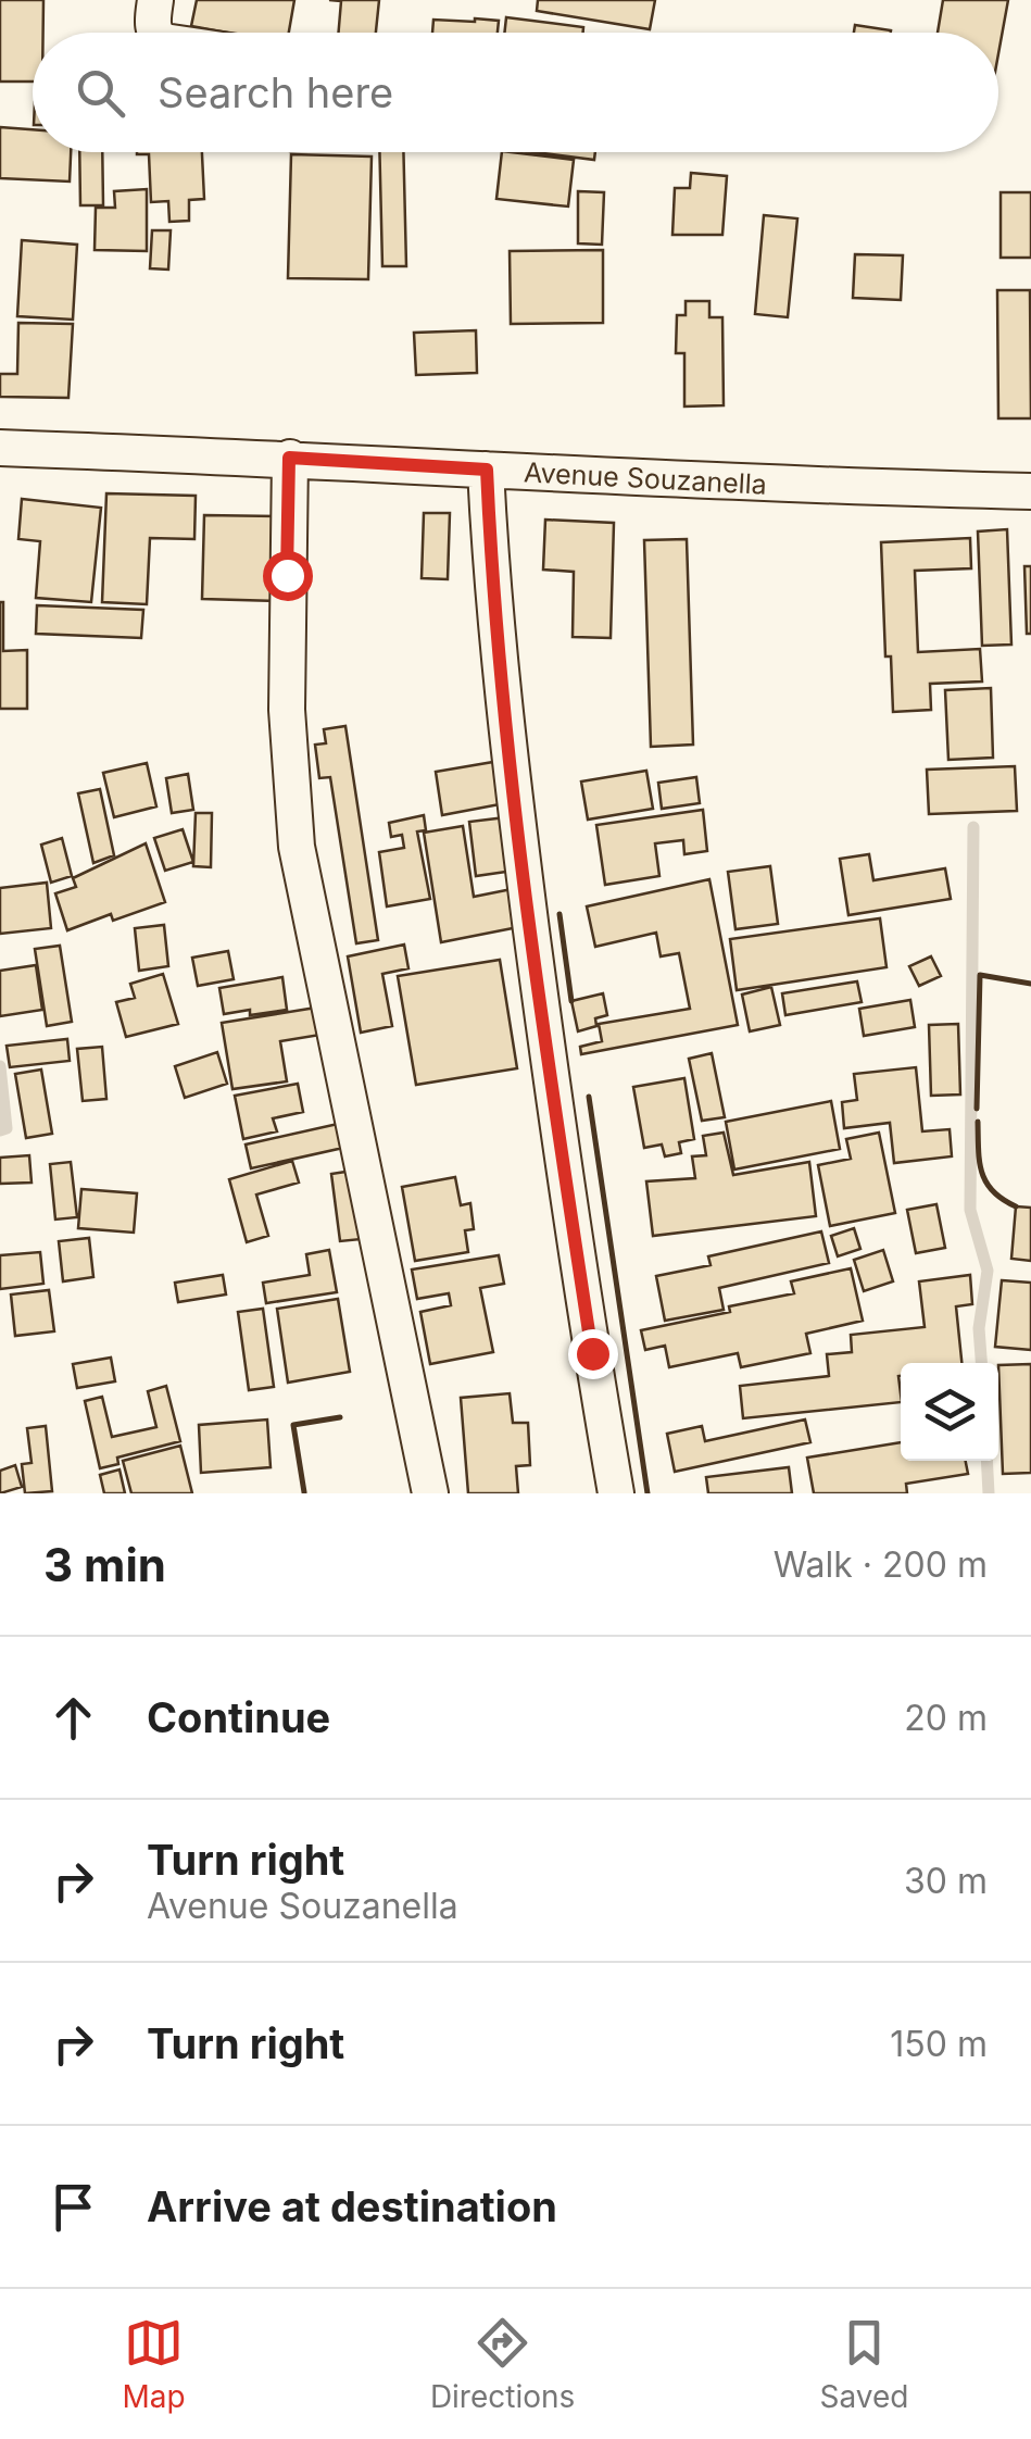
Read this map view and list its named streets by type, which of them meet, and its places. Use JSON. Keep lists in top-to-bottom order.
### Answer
{
  "streets": {
    "street": ["Avenue Souzanella"]
  },
  "page": {
    "search": "Search here",
    "heading": ["3 min", "Walk · 200 m"],
    "list": [
      ["Continue", "20 m"],
      ["Turn right", "Avenue Souzanella", "30 m"],
      ["Turn right", "150 m"],
      "Arrive at destination"
    ],
    "nav": ["Map", "Directions", "Saved"]
  }
}
